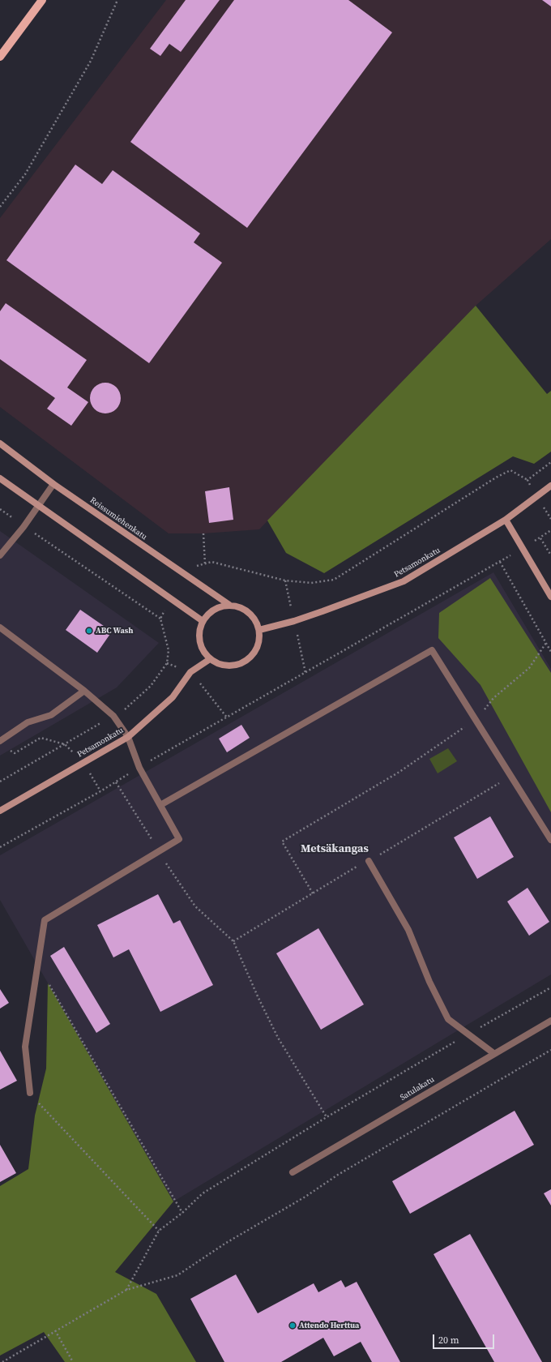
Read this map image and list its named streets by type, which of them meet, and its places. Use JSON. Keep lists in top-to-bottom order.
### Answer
{
  "streets": {
    "street": ["Reissumiehenkatu", "Petsamonkatu", "Satulakatu"]
  },
  "crossings": [
    ["Reissumiehenkatu", "Petsamonkatu"]
  ],
  "districts": ["Metsäkangas"],
  "places": ["ABC Wash", "Attendo Herttua"],
  "scale_bar": "20 m"
}
